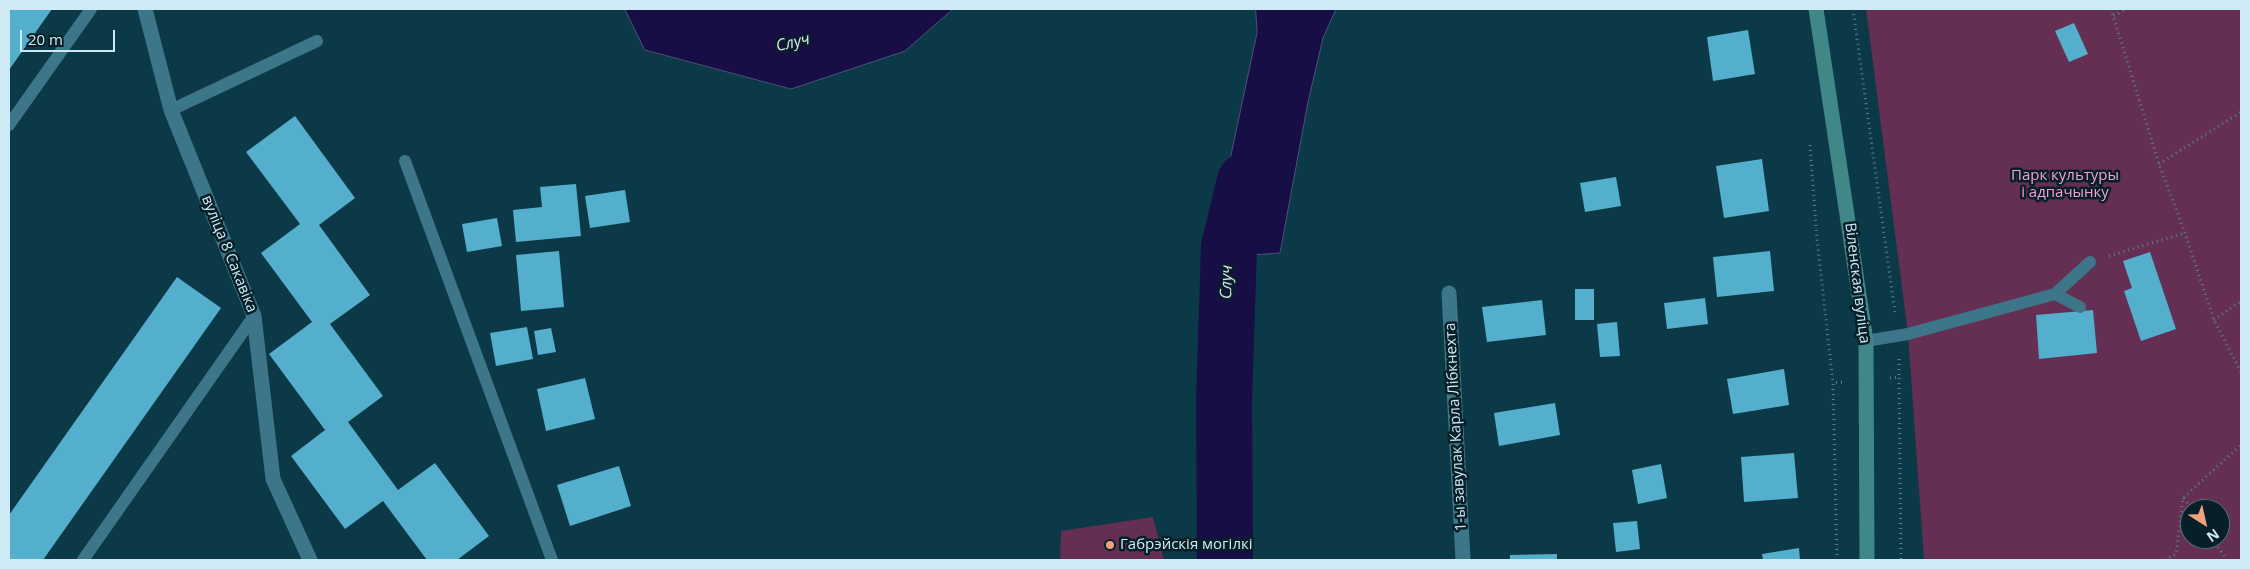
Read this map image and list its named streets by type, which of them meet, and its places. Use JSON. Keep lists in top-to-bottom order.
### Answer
{
  "streets": {
    "main road": ["Віленская вуліца"],
    "street": ["вуліца 8 Сакавіка", "1-ы завулак Карла Лібкнехта"]
  },
  "water": ["Случ"],
  "parks": ["Парк культуры і адпачынку"],
  "places": ["Габрэйскія могілкі"],
  "scale_bar": "20 m",
  "north": "bottom right"
}
